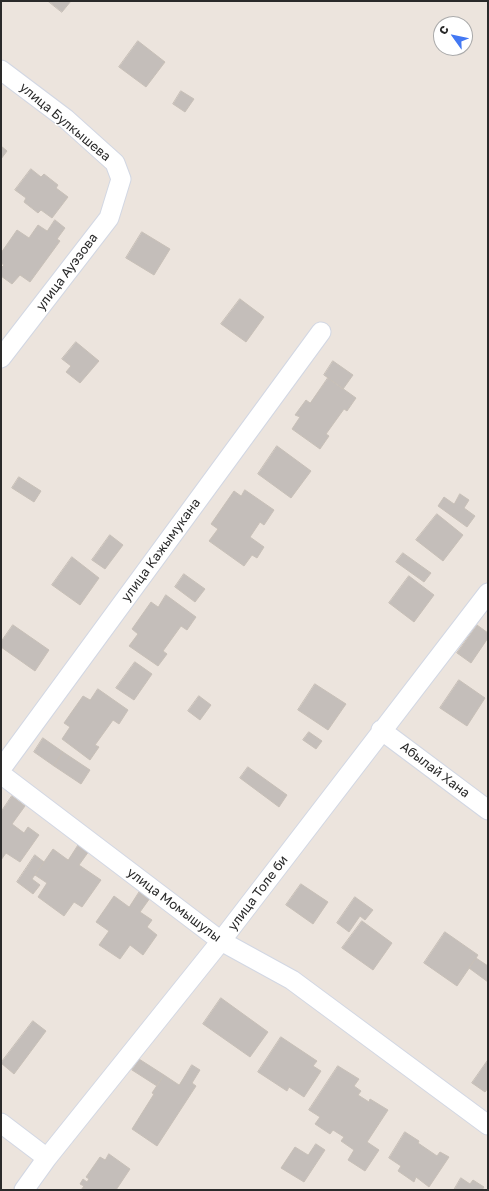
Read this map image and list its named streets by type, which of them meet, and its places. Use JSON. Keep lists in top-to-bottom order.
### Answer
{
  "streets": {
    "street": [
      "улица Булкышева",
      "улица Ауэзова",
      "улица Кажымукана",
      "Абылай Хана",
      "улица Толе би",
      "улица Момышулы"
    ]
  },
  "crossings": [
    ["улица Булкышева", "улица Ауэзова"],
    ["Абылай Хана", "улица Толе би"],
    ["улица Толе би", "улица Момышулы"]
  ],
  "north": "top left"
}
